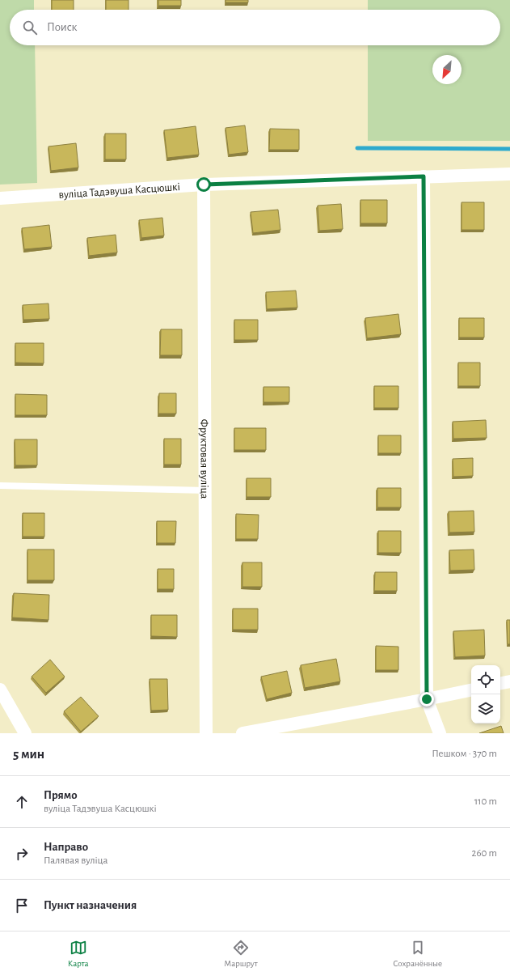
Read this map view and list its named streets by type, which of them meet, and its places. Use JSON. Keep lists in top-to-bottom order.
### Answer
{
  "streets": {
    "street": ["вуліца Тадэвуша Касцюшкі", "Фруктовая вуліца"]
  },
  "crossings": [
    ["вуліца Тадэвуша Касцюшкі", "Фруктовая вуліца"]
  ],
  "north": "bottom left",
  "page": {
    "search": "Поиск",
    "heading": ["5 мин", "Пешком · 370 m"],
    "list": [
      ["Прямо", "вуліца Тадэвуша Касцюшкі", "110 m"],
      ["Направо", "Палявая вуліца", "260 m"],
      "Пункт назначения"
    ],
    "nav": ["Карта", "Маршрут", "Сохранённые"]
  }
}
